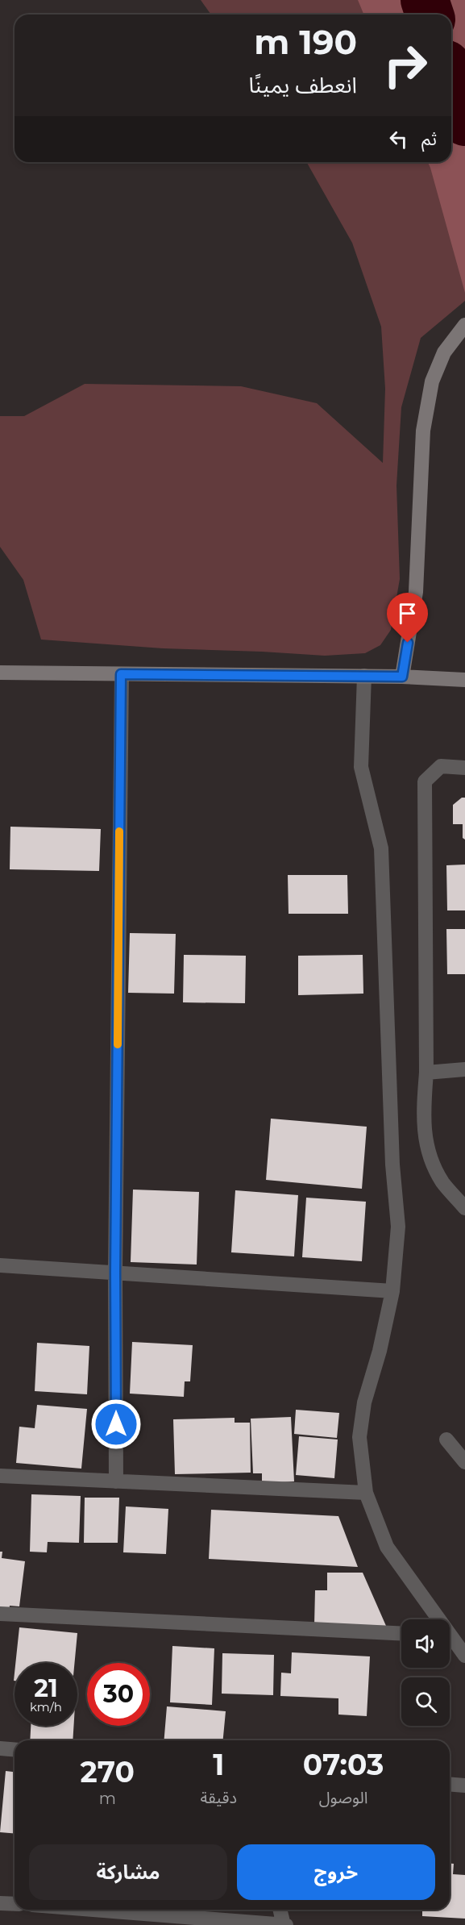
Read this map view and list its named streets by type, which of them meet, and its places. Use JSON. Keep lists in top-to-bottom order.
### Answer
{
  "page": {
    "turn": ["190 m", "انعطف يمينًا"],
    "then": "ثم",
    "speed": "21 km/h",
    "limit": "30",
    "eta": [
      "07:03",
      "الوصول",
      "1",
      "دقيقة",
      "270",
      "m"
    ],
    "buttons": ["خروج", "مشاركة"]
  }
}
